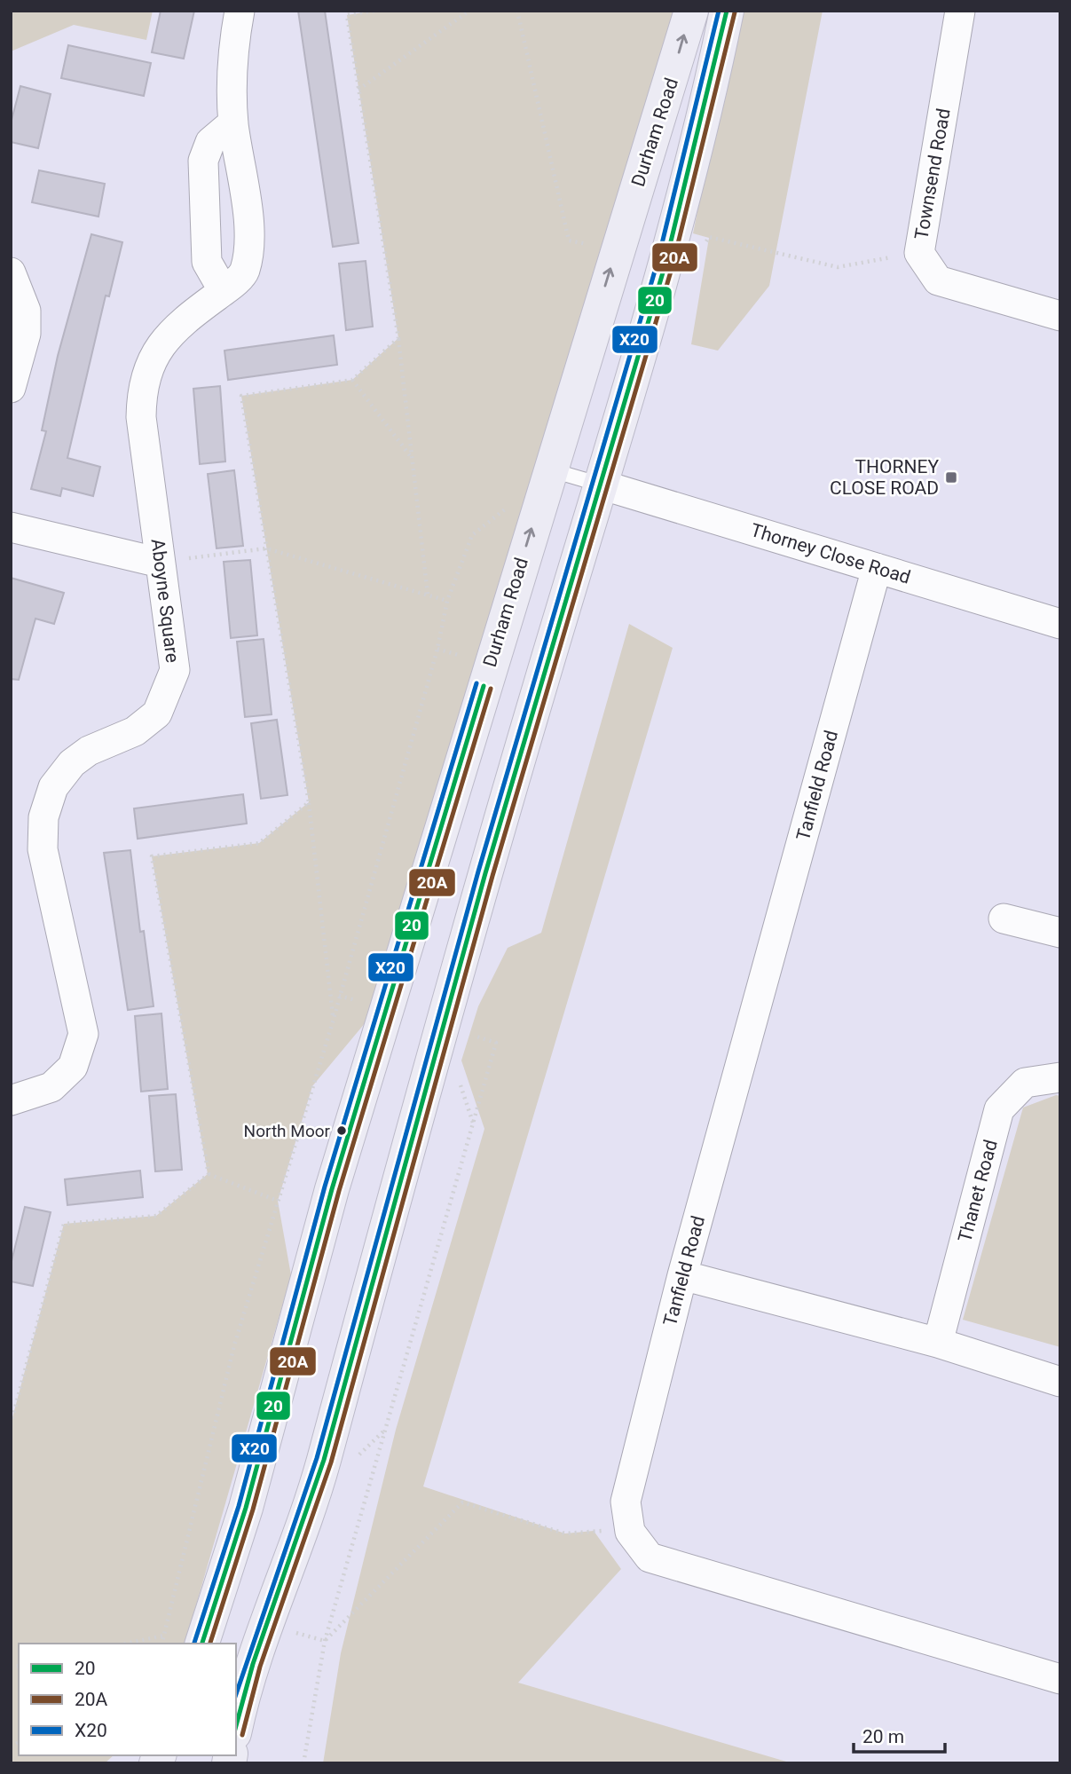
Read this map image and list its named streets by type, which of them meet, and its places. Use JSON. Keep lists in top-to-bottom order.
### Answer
{
  "streets": {
    "highway": ["Durham Road"],
    "street": [
      "Townsend Road",
      "Thorney Close Road",
      "Aboyne Square",
      "Tanfield Road",
      "Thanet Road"
    ]
  },
  "crossings": [
    ["Thorney Close Road", "Tanfield Road"]
  ],
  "places": {
    "transit": ["THORNEY CLOSE ROAD"],
    "other": ["North Moor"]
  },
  "lines": ["transit line 20", "transit line X20", "transit line 20A"],
  "legend": ["20", "20A", "X20"],
  "scale_bar": "20 m"
}
